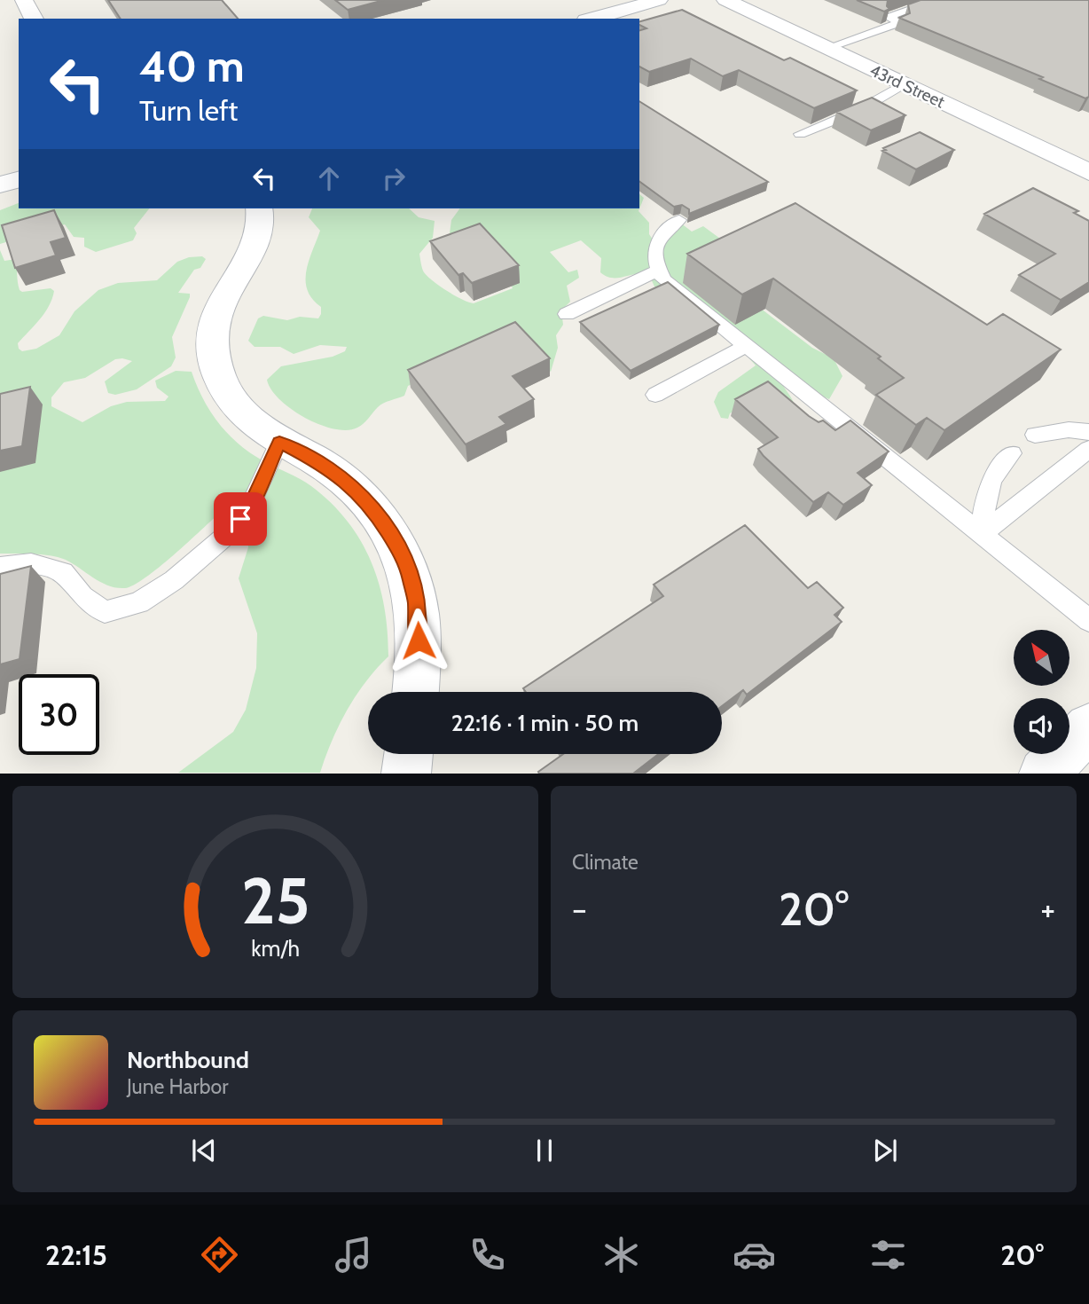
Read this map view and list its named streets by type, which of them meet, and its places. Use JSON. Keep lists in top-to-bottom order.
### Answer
{
  "streets": {
    "street": ["43rd Street"]
  },
  "north": "top left",
  "page": {
    "turn": ["40 m", "Turn left"],
    "limit": "30",
    "trip": "22:16 · 1 min · 50 m",
    "tile": "Climate",
    "heat": ["−", "20°", "+"],
    "song": ["Northbound", "June Harbor"],
    "tabs": ["22:15", "20°"],
    "gauge": ["25", "km/h"]
  }
}
